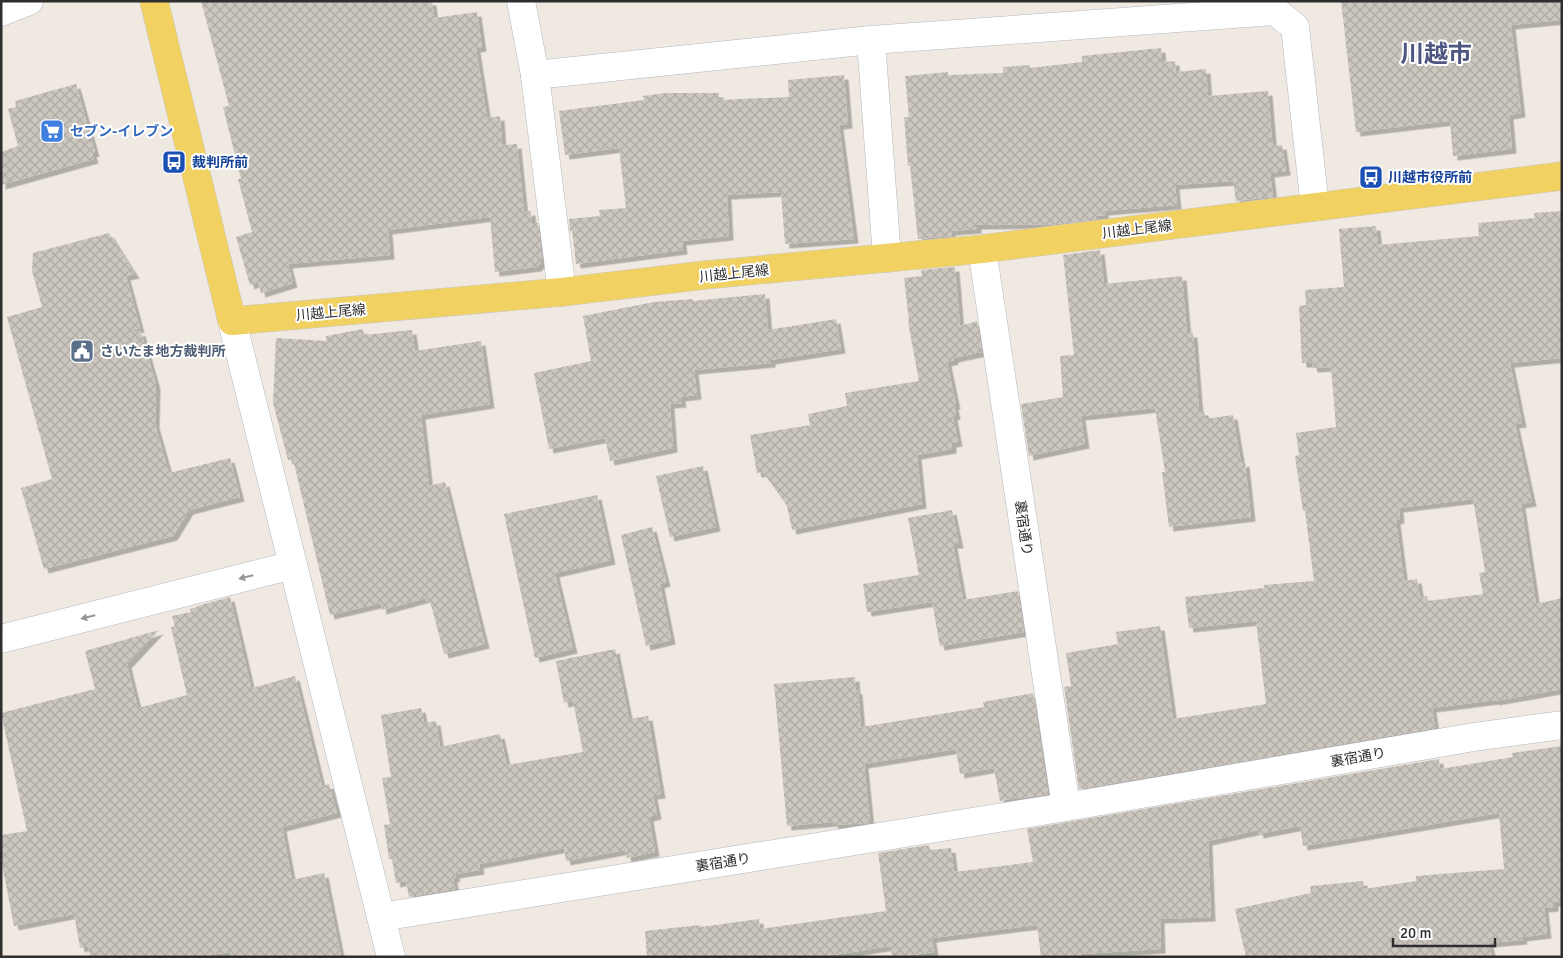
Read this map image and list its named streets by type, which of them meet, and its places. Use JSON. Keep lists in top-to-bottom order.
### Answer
{
  "streets": {
    "main road": ["川越上尾線"],
    "street": ["裏宿通り"]
  },
  "crossings": [
    ["川越上尾線", "裏宿通り"]
  ],
  "districts": ["川越市"],
  "places": {
    "supermarket": ["セブン-イレブン"],
    "bus stop": ["裁判所前", "川越市役所前"],
    "public building": ["さいたま地方裁判所"]
  },
  "scale_bar": "20 m"
}
